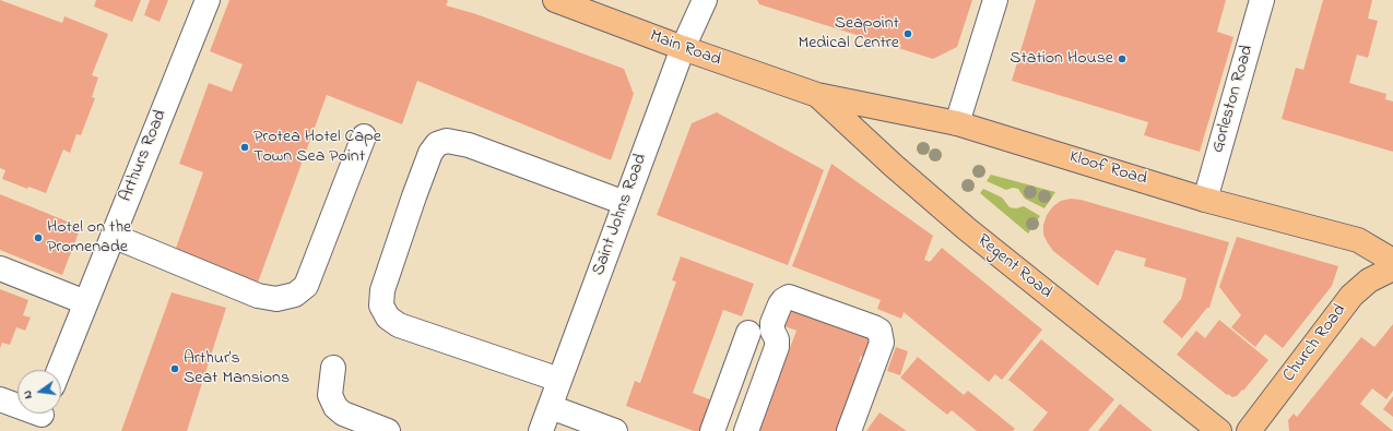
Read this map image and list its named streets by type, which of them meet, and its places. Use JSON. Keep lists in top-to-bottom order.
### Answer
{
  "streets": {
    "main road": [
      "Main Road",
      "Kloof Road",
      "Regent Road",
      "Church Road"
    ],
    "street": ["Gorleston Road", "Arthurs Road", "Saint Johns Road"]
  },
  "crossings": [
    ["Main Road", "Kloof Road"],
    ["Main Road", "Saint Johns Road"],
    ["Main Road", "Regent Road"],
    ["Gorleston Road", "Kloof Road"],
    ["Kloof Road", "Regent Road"]
  ],
  "places": [
    "Seapoint Medical Centre",
    "Station House",
    "Protea Hotel Cape Town Sea Point",
    "Hotel on the Promenade",
    "Arthur's Seat Mansions"
  ],
  "north": "left"
}
